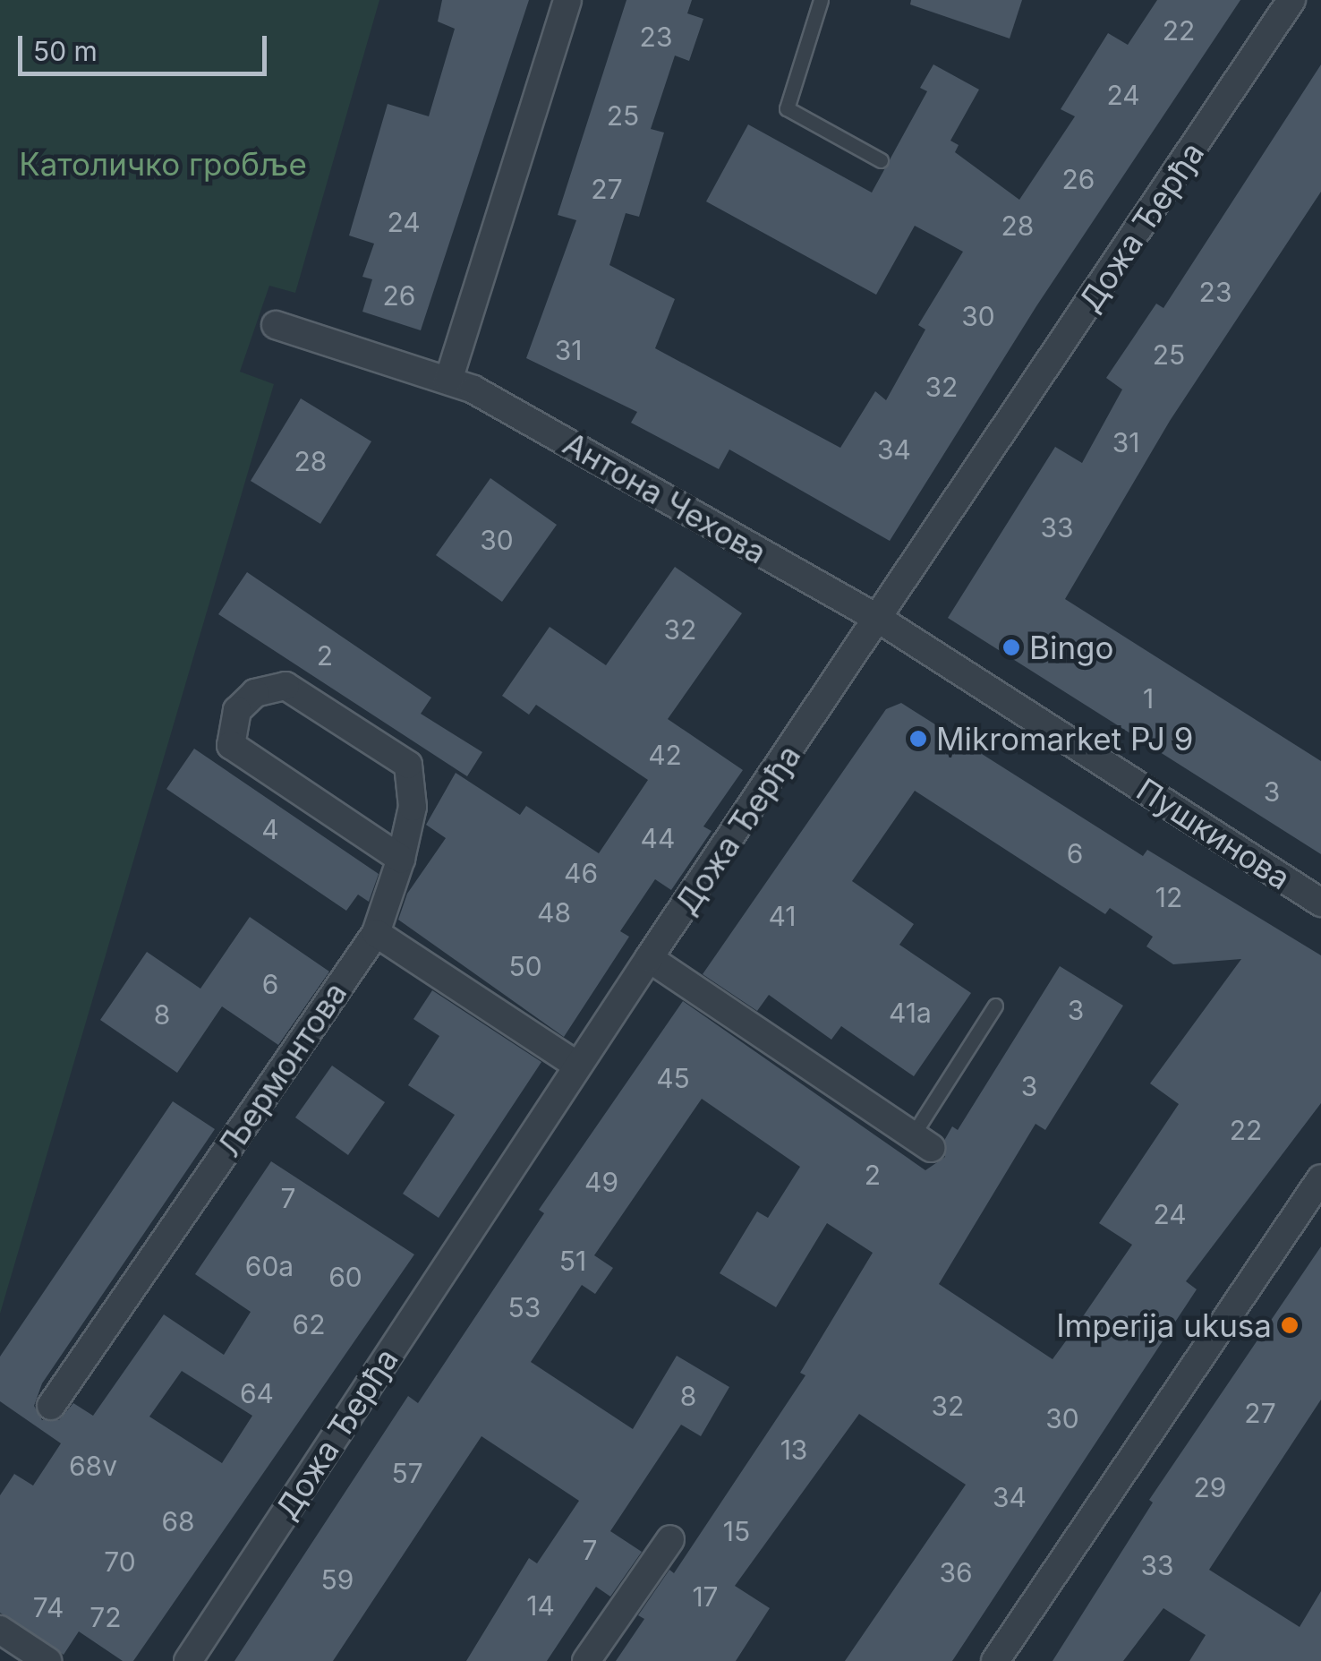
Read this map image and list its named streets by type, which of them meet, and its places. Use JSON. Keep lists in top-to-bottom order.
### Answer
{
  "streets": {
    "street": [
      "Дожа Ђерђа",
      "Антона Чехова",
      "Пушкинова",
      "Љермонтова"
    ]
  },
  "crossings": [
    ["Дожа Ђерђа", "Антона Чехова"],
    ["Дожа Ђерђа", "Пушкинова"],
    ["Антона Чехова", "Пушкинова"]
  ],
  "parks": ["Католичко гробље"],
  "places": ["Bingo", "Mikromarket PJ 9", "Imperija ukusa"],
  "house_numbers": [
    "22",
    "23",
    "24",
    "25",
    "26",
    "27",
    "24",
    "28",
    "23",
    "26",
    "30",
    "31",
    "25",
    "32",
    "31",
    "34",
    "28",
    "33",
    "30",
    "32",
    "2",
    "1",
    "42",
    "3",
    "4",
    "44",
    "6",
    "46",
    "12",
    "48",
    "41",
    "50",
    "6",
    "3",
    "41a",
    "8",
    "45",
    "3",
    "22",
    "2",
    "49",
    "7",
    "24",
    "51",
    "60a",
    "60",
    "53",
    "62",
    "64",
    "8",
    "32",
    "27",
    "30",
    "13",
    "68v",
    "57",
    "29",
    "34",
    "68",
    "15",
    "7",
    "70",
    "33",
    "36",
    "59",
    "17",
    "14",
    "74",
    "72"
  ],
  "scale_bar": "50 m"
}
